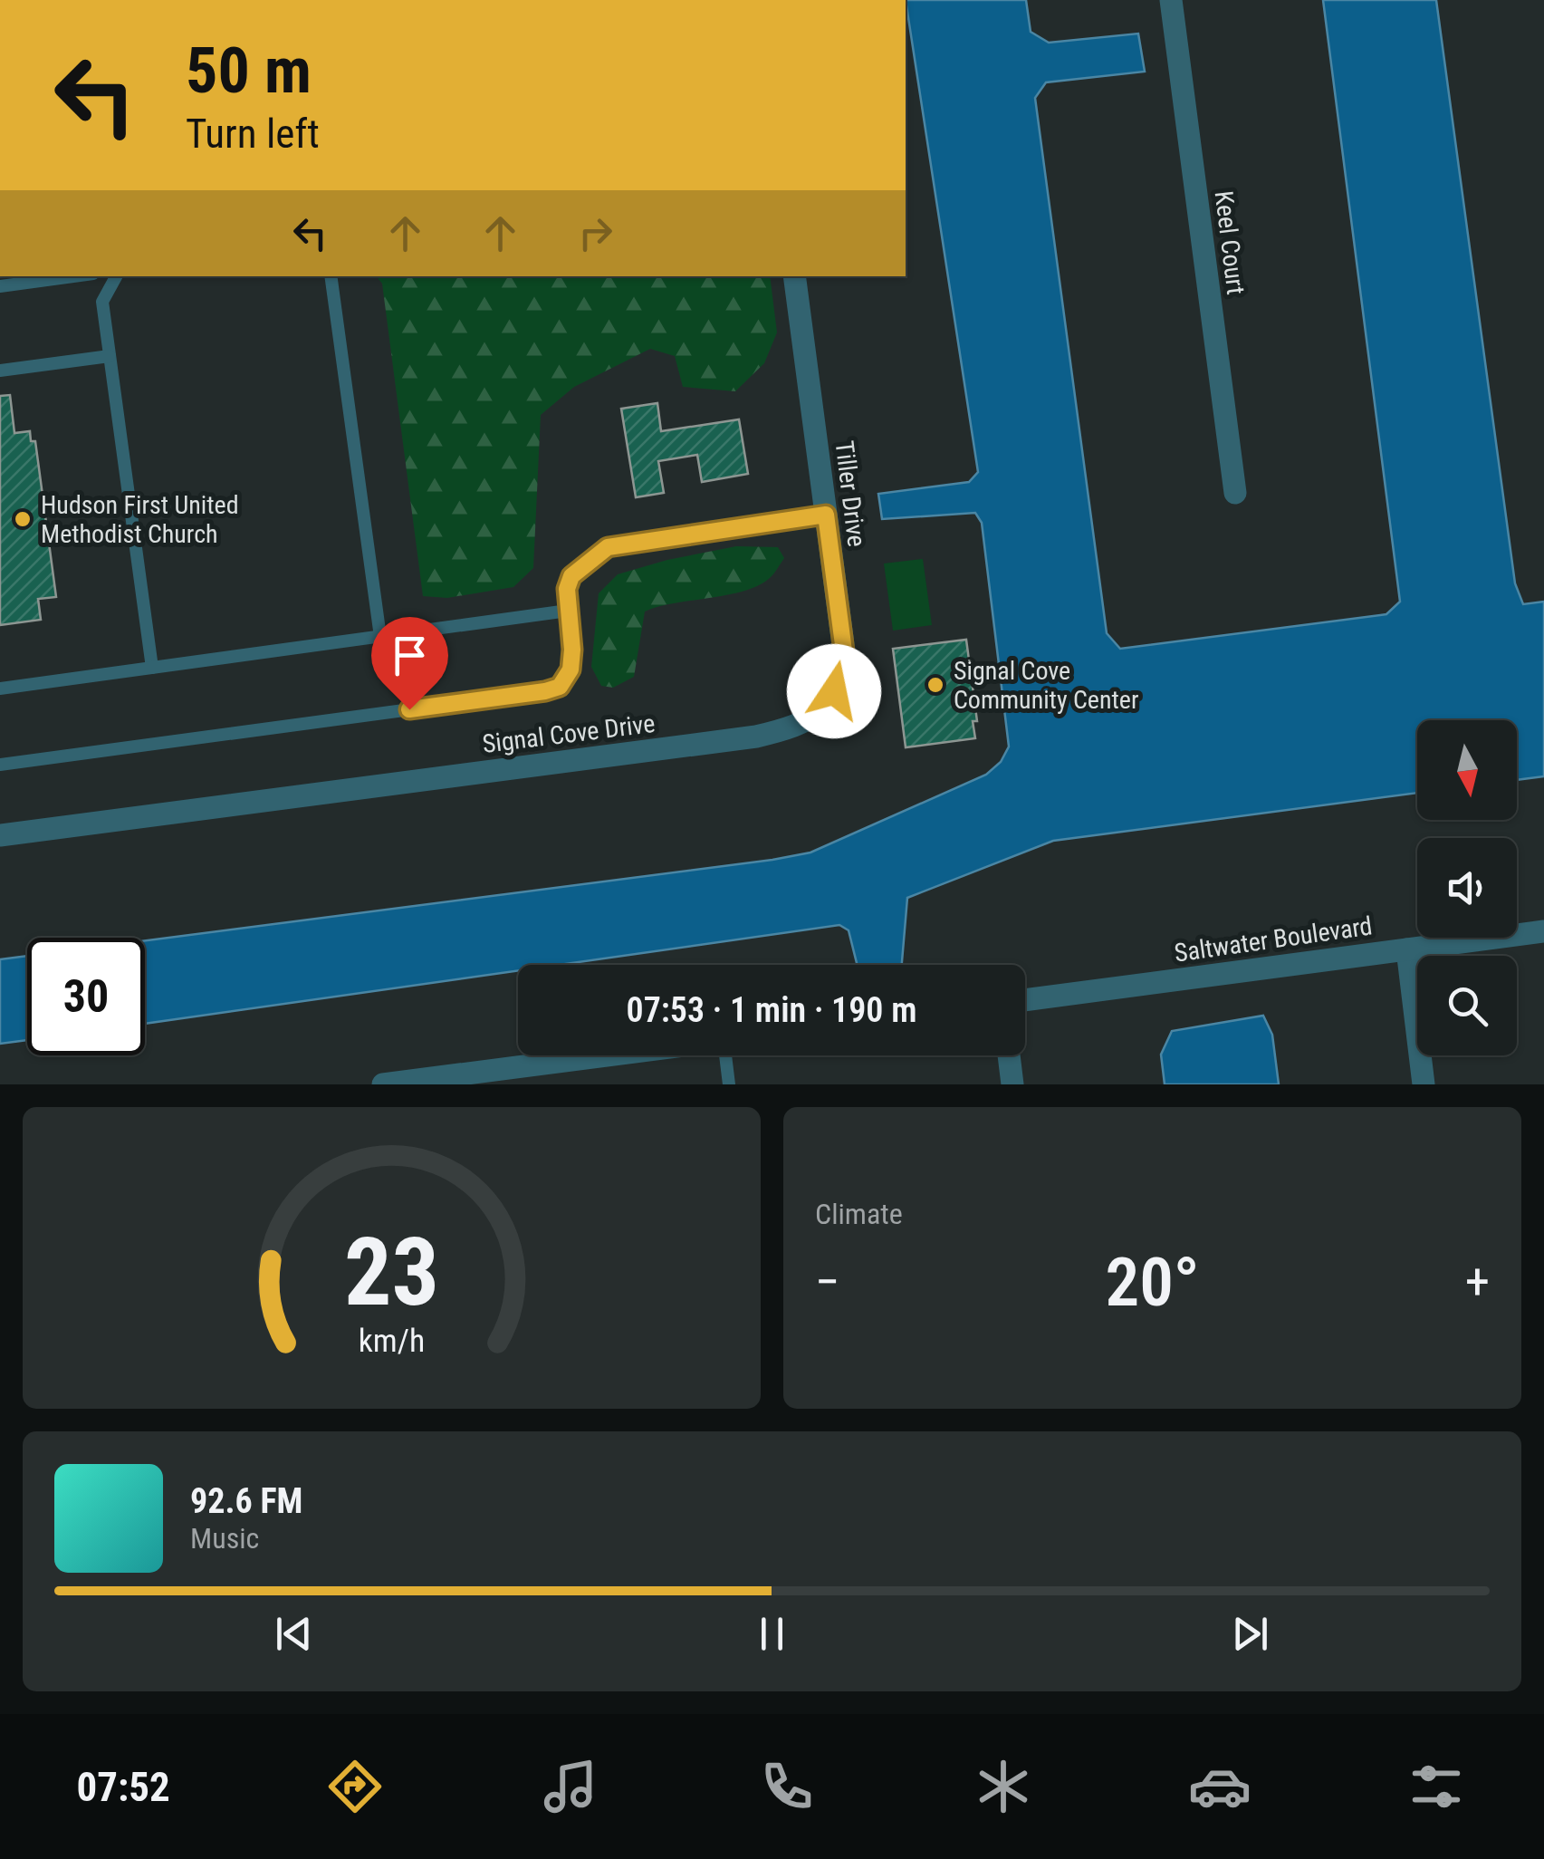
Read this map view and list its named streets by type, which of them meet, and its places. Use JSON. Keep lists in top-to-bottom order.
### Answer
{
  "streets": {
    "street": [
      "Keel Court",
      "Tiller Drive",
      "Signal Cove Drive",
      "Saltwater Boulevard"
    ]
  },
  "crossings": [
    ["Tiller Drive", "Signal Cove Drive"]
  ],
  "places": ["Hudson First United Methodist Church", "Signal Cove Community Center"],
  "north": "bottom",
  "page": {
    "turn": ["50 m", "Turn left"],
    "limit": "30",
    "trip": "07:53 · 1 min · 190 m",
    "tile": "Climate",
    "heat": ["−", "20°", "+"],
    "song": ["92.6 FM", "Music"],
    "tabs": "07:52",
    "gauge": ["23", "km/h"]
  }
}
